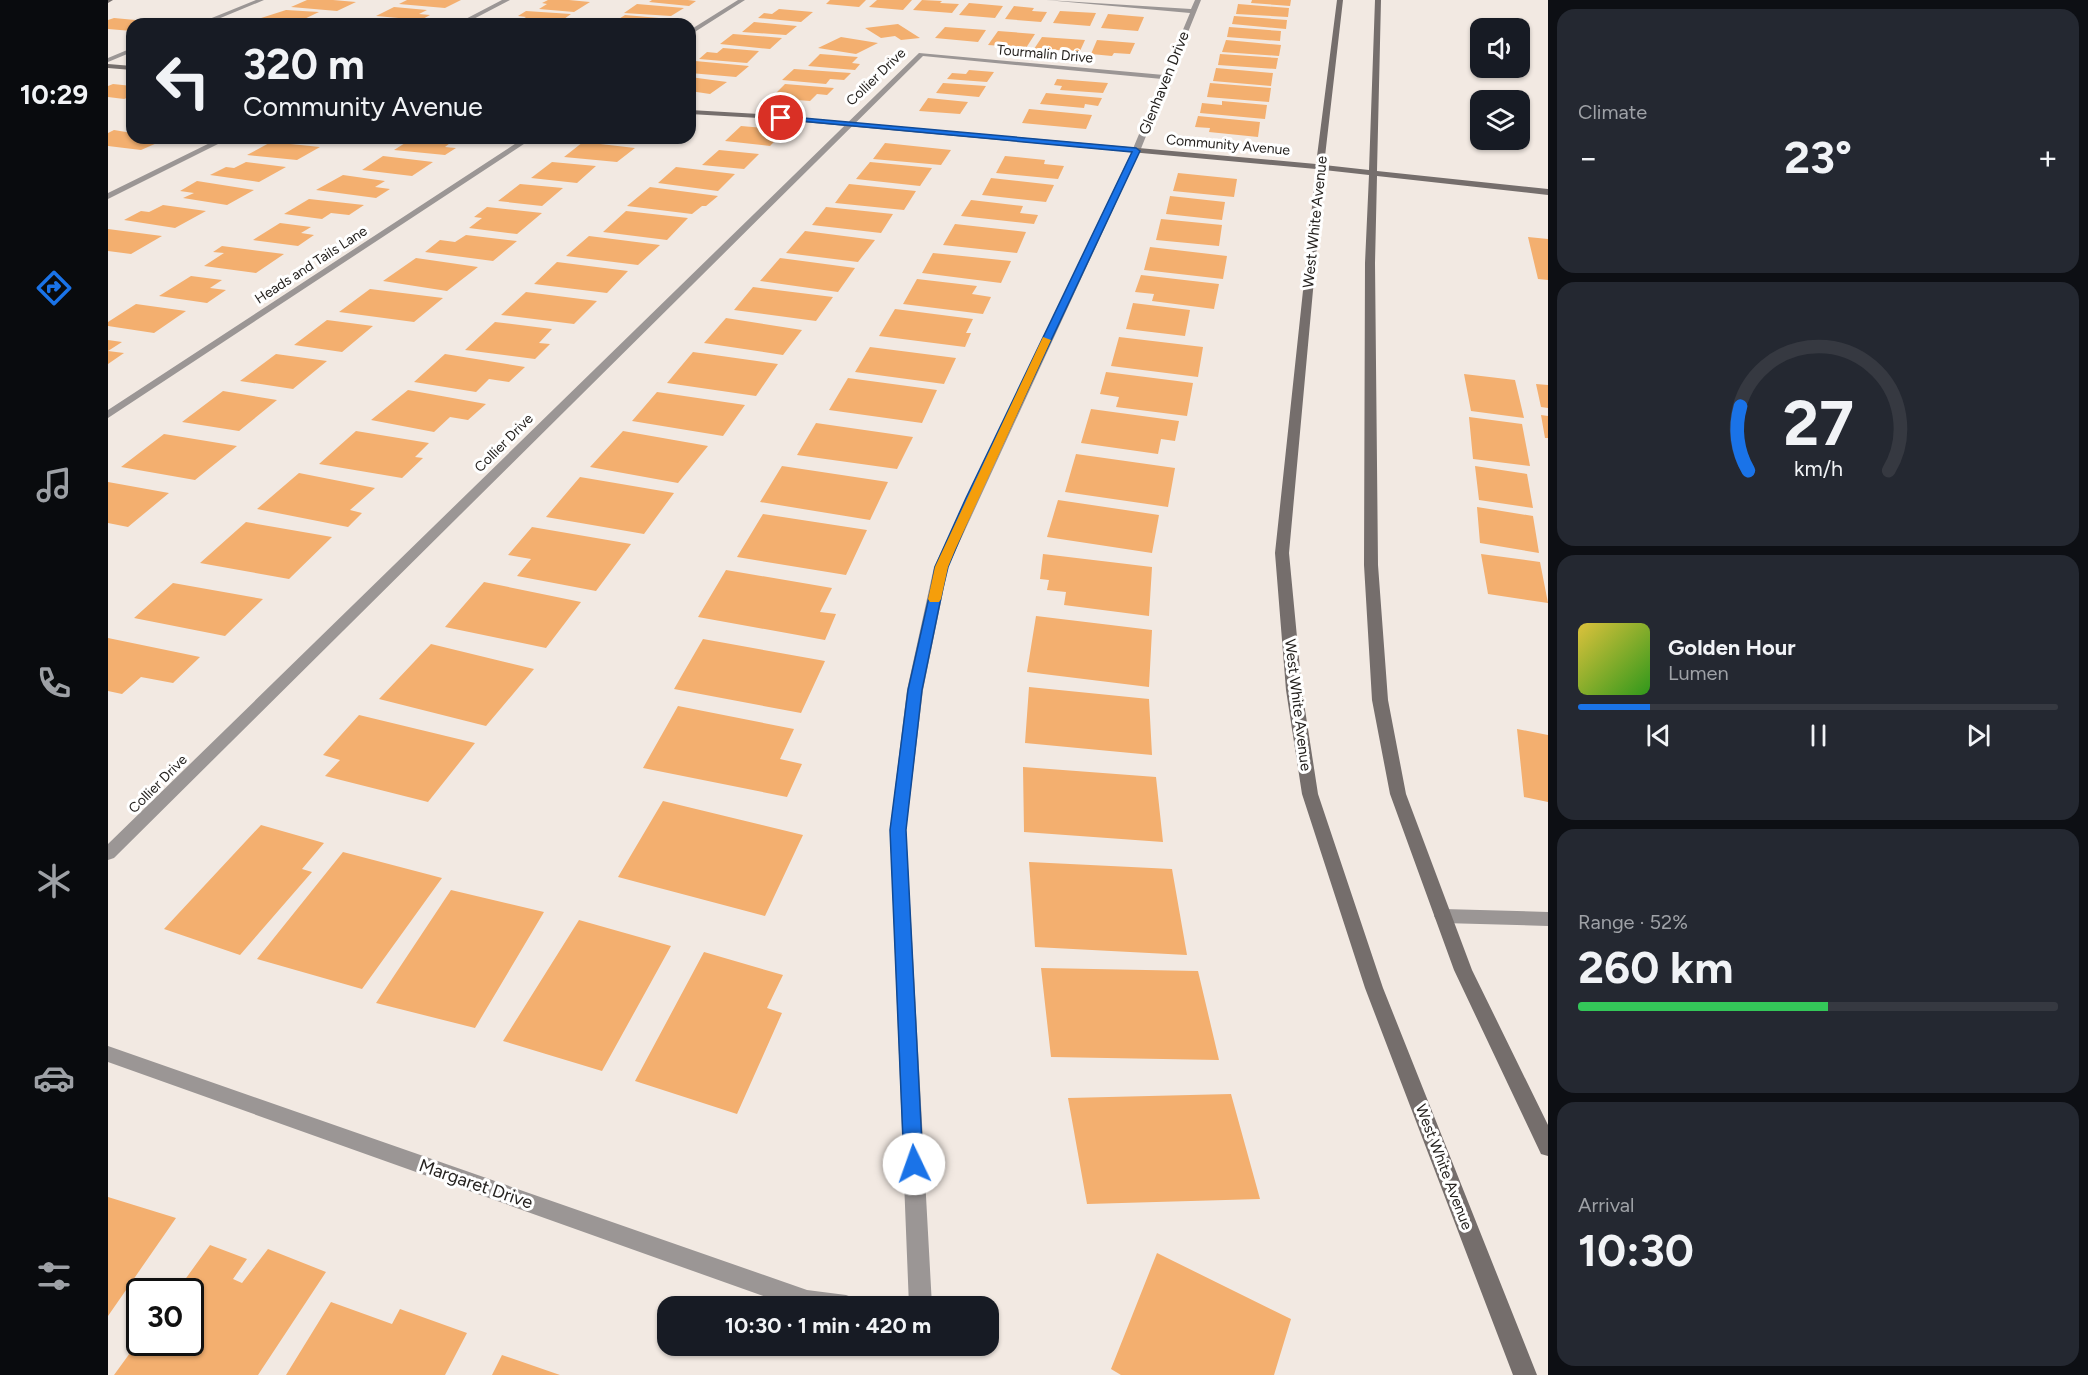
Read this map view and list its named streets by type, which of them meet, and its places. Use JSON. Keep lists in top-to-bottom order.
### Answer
{
  "streets": {
    "main road": ["Community Avenue", "West White Avenue"],
    "street": [
      "Tourmalin Drive",
      "Collier Drive",
      "Glenhaven Drive",
      "Heads and Tails Lane",
      "Margaret Drive"
    ]
  },
  "crossings": [
    ["Tourmalin Drive", "Collier Drive"],
    ["Tourmalin Drive", "Glenhaven Drive"],
    ["Collier Drive", "Community Avenue"],
    ["Glenhaven Drive", "Community Avenue"],
    ["Community Avenue", "West White Avenue"]
  ],
  "page": {
    "tabs": "10:29",
    "tile": [
      "Climate",
      ["Range · 52%", "260 km"],
      ["Arrival", "10:30"]
    ],
    "turn": ["320 m", "Community Avenue"],
    "heat": ["−", "23°", "+"],
    "song": ["Golden Hour", "Lumen"],
    "limit": "30",
    "trip": "10:30 · 1 min · 420 m",
    "gauge": ["27", "km/h"]
  }
}
